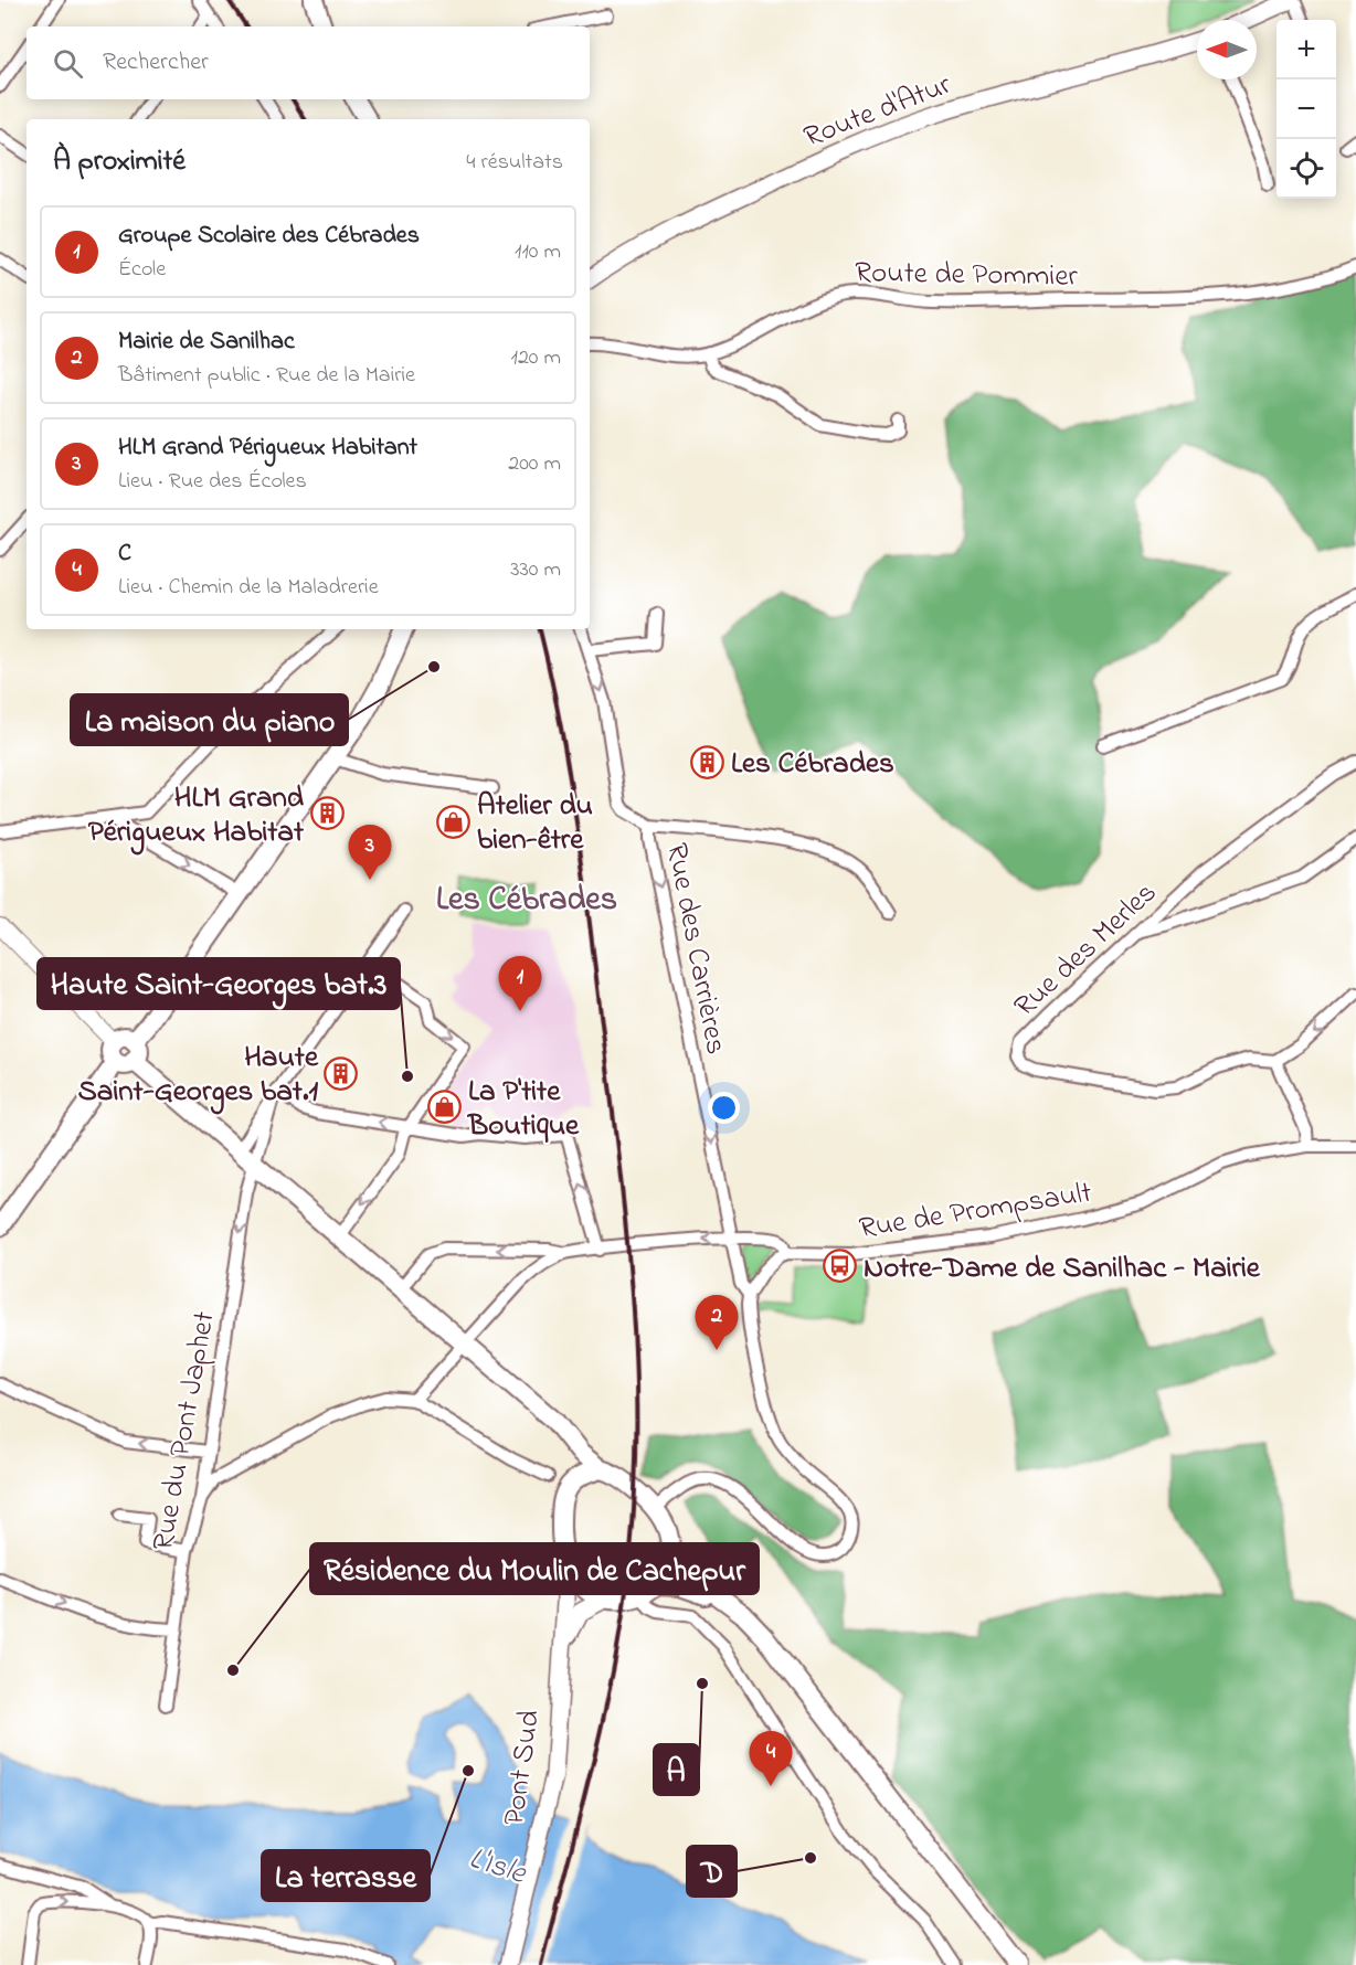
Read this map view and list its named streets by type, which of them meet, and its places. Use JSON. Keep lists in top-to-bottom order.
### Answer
{
  "streets": {
    "main road": ["Route d'Atur", "Pont Sud"],
    "street": [
      "Route de Pommier",
      "Rue des Carrières",
      "Rue des Merles",
      "Rue de Prompsault",
      "Rue du Pont Japhet"
    ]
  },
  "crossings": [
    ["Rue des Carrières", "Rue de Prompsault"],
    ["Rue des Carrières", "Pont Sud"]
  ],
  "one_way": ["Rue des Carrières", "Rue du Pont Japhet"],
  "districts": ["Les Cébrades"],
  "water": ["L'Isle"],
  "places": {
    "other": [
      "La maison du piano",
      "Haute Saint-Georges bat.3",
      "Résidence du Moulin de Cachepur",
      "A",
      "La terrasse",
      "D"
    ],
    "building": ["Les Cébrades", "HLM Grand Périgueux Habitat", "Haute Saint-Georges bat.1"],
    "shop": ["Atelier du bien-être", "La P'tite Boutique"],
    "bus stop": ["Notre-Dame de Sanilhac - Mairie"]
  },
  "north": "left",
  "page": {
    "map_buttons": ["+", "−"],
    "search": "Rechercher",
    "heading": ["À proximité", "4 résultats"],
    "list": [
      {
        "mark": "1",
        "name": "Groupe Scolaire des Cébrades",
        "note": "École",
        "value": "110 m"
      },
      {
        "mark": "2",
        "name": "Mairie de Sanilhac",
        "note": "Bâtiment public · Rue de la Mairie",
        "value": "120 m"
      },
      {
        "mark": "3",
        "name": "HLM Grand Périgueux Habitant",
        "note": "Lieu · Rue des Écoles",
        "value": "200 m"
      },
      {
        "mark": "4",
        "name": "C",
        "note": "Lieu · Chemin de la Maladrerie",
        "value": "330 m"
      }
    ],
    "pins": [
      "3",
      "1",
      "2",
      "4"
    ]
  }
}
